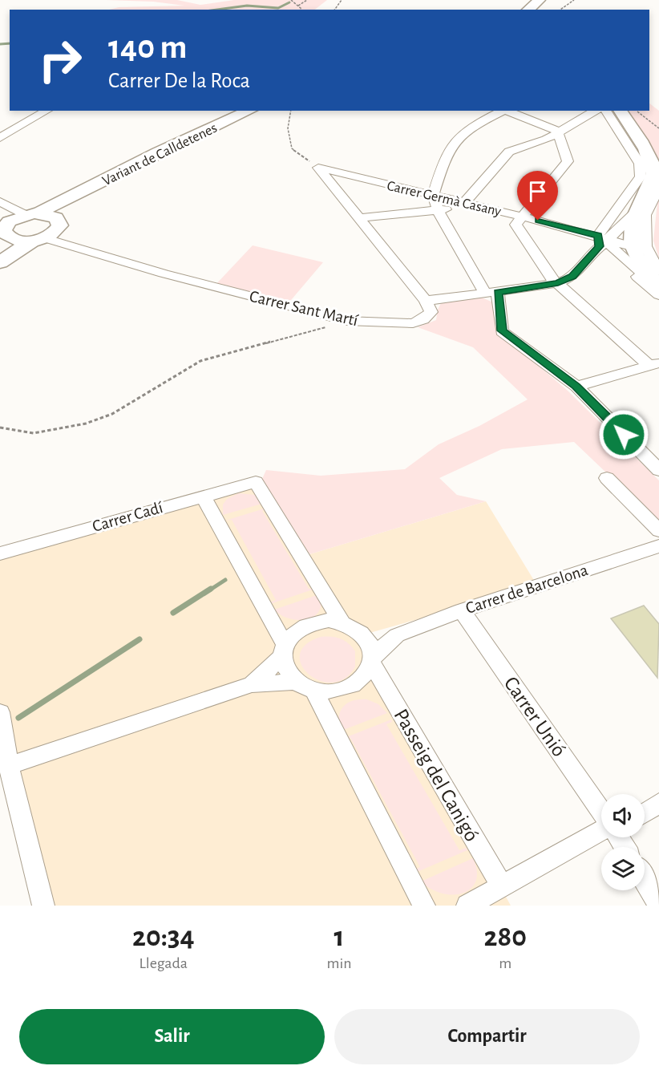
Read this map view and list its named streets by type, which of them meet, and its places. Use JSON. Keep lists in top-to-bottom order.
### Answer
{
  "streets": {
    "street": [
      "Variant de Calldetenes",
      "Carrer Germà Casany",
      "Carrer Sant Martí",
      "Carrer Cadí",
      "Carrer de Barcelona",
      "Carrer Unió",
      "Passeig del Canigó"
    ]
  },
  "crossings": [
    ["Variant de Calldetenes", "Carrer Sant Martí"],
    ["Carrer Cadí", "Carrer de Barcelona"],
    ["Carrer Cadí", "Passeig del Canigó"],
    ["Carrer de Barcelona", "Carrer Unió"],
    ["Carrer de Barcelona", "Passeig del Canigó"]
  ],
  "page": {
    "turn": ["140 m", "Carrer De la Roca"],
    "eta": [
      "20:34",
      "Llegada",
      "1",
      "min",
      "280",
      "m"
    ],
    "buttons": ["Salir", "Compartir"]
  }
}
